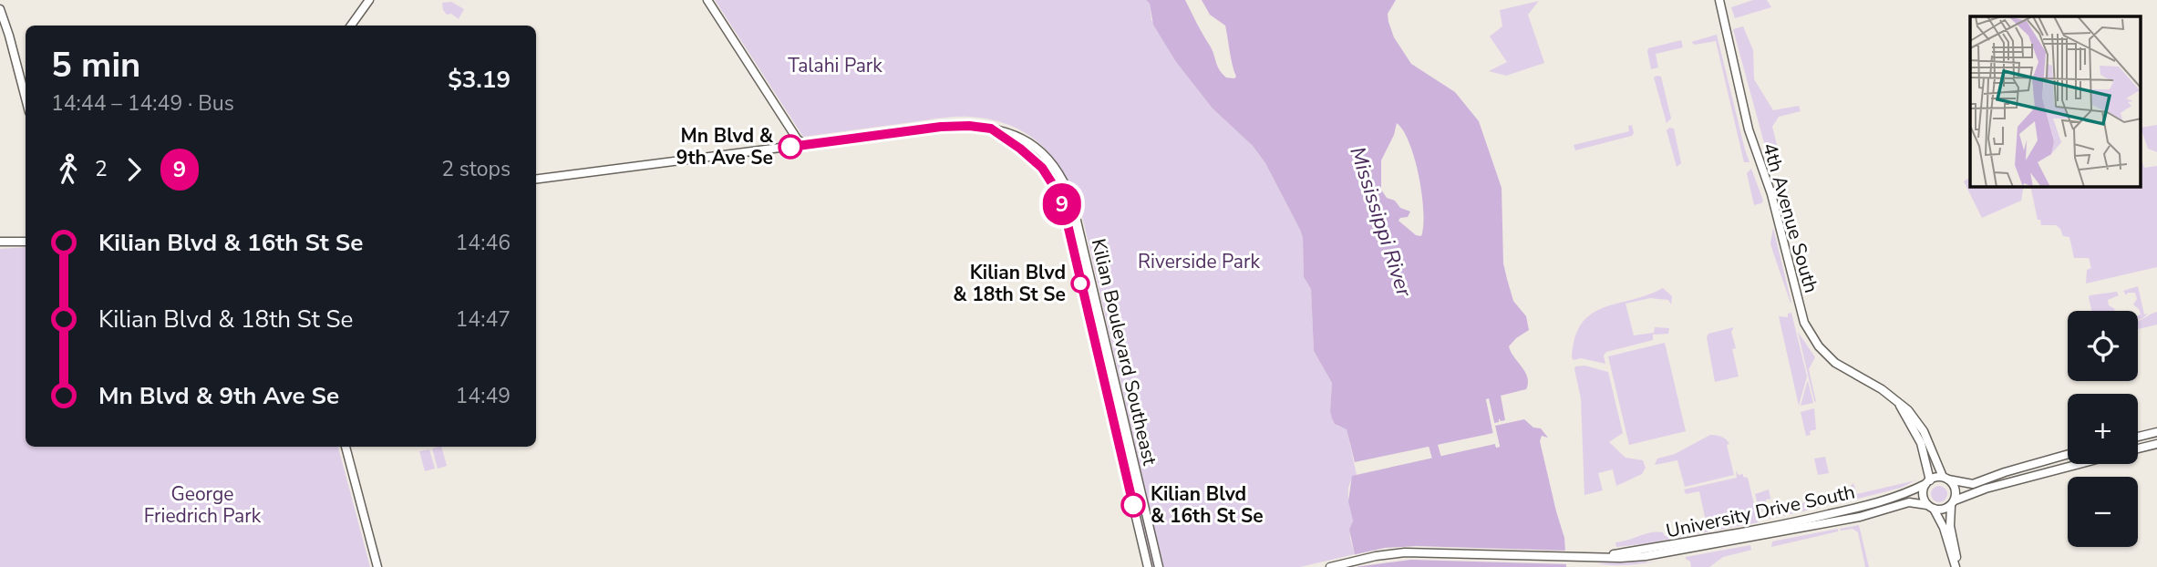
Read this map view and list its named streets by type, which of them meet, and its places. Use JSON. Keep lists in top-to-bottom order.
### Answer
{
  "streets": {
    "street": ["4th Avenue South", "Kilian Boulevard Southeast", "University Drive South"]
  },
  "water": ["Mississippi River"],
  "parks": ["Talahi Park", "Riverside Park", "George Friedrich Park"],
  "places": ["Mn Blvd & 9th Ave Se", "Kilian Blvd & 18th St Se", "Kilian Blvd & 16th St Se"],
  "lines": ["bus line 9"],
  "page": {
    "on_map": "9",
    "heading": ["5 min", "14:44 – 14:49 · Bus", "$3.19"],
    "legs": ["2", "9", "2 stops"],
    "list": [
      {
        "name": "Kilian Blvd & 16th St Se",
        "value": "14:46"
      },
      {
        "name": "Kilian Blvd & 18th St Se",
        "value": "14:47"
      },
      {
        "name": "Mn Blvd & 9th Ave Se",
        "value": "14:49"
      }
    ],
    "map_buttons": ["+", "−"]
  }
}
